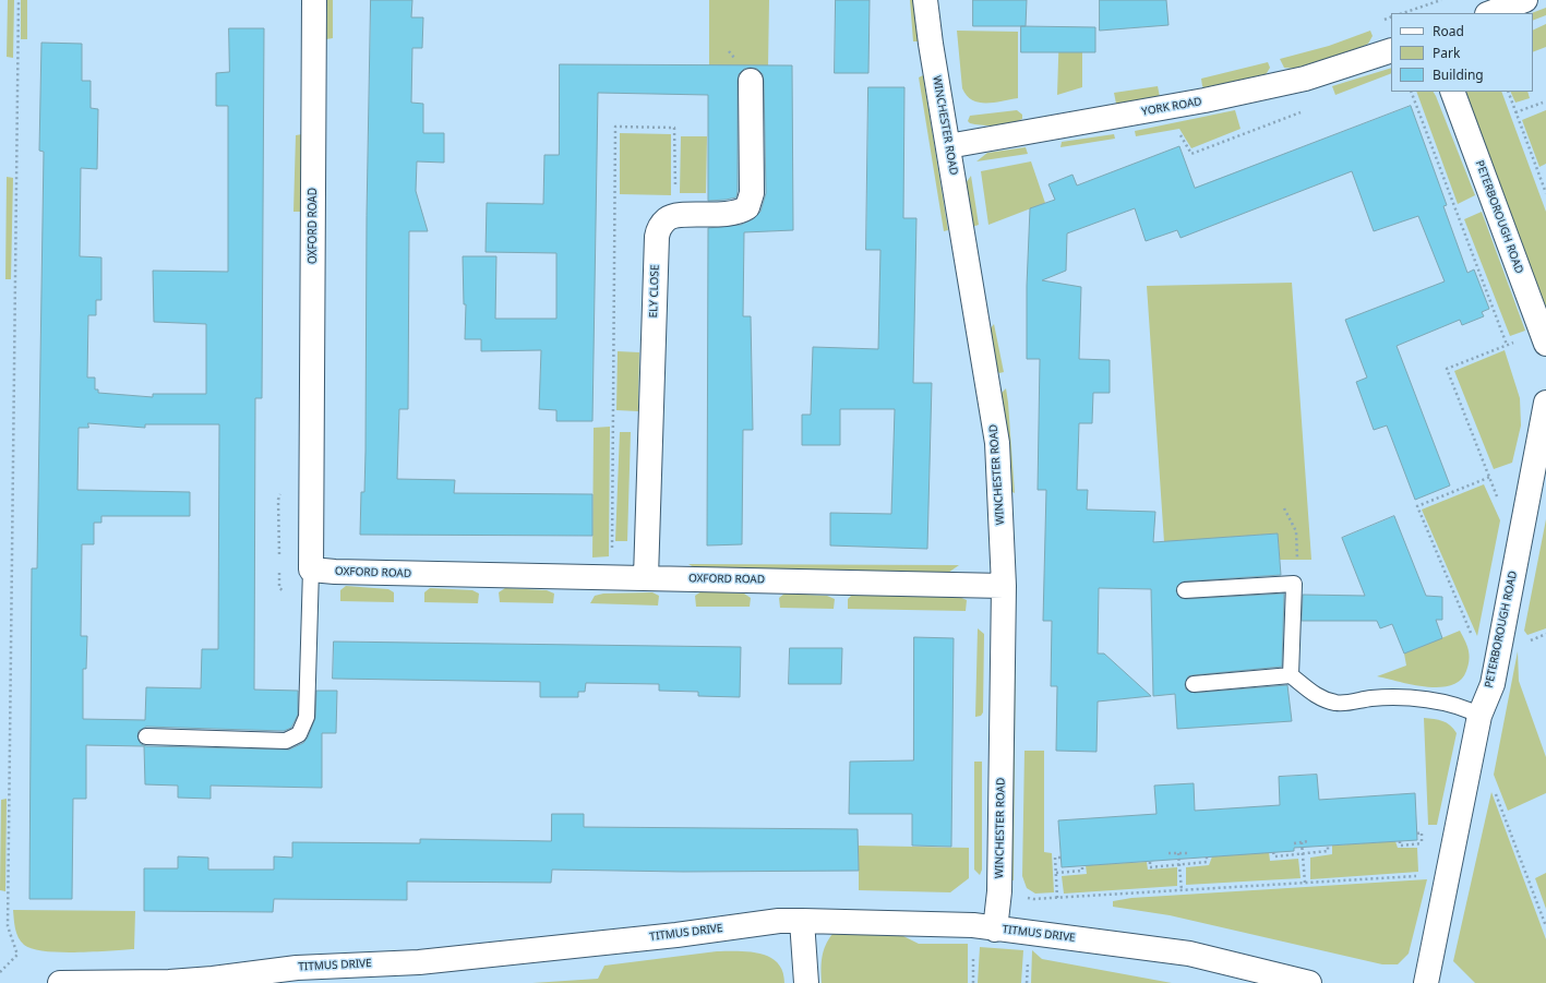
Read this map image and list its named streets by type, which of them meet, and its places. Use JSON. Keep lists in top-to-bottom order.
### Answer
{
  "streets": {
    "street": [
      "YORK ROAD",
      "WINCHESTER ROAD",
      "PETERBOROUGH ROAD",
      "OXFORD ROAD",
      "ELY CLOSE",
      "TITMUS DRIVE"
    ]
  },
  "crossings": [
    ["YORK ROAD", "WINCHESTER ROAD"],
    ["WINCHESTER ROAD", "OXFORD ROAD"],
    ["WINCHESTER ROAD", "TITMUS DRIVE"],
    ["OXFORD ROAD", "ELY CLOSE"]
  ],
  "legend": ["Road", "Park", "Building"]
}
